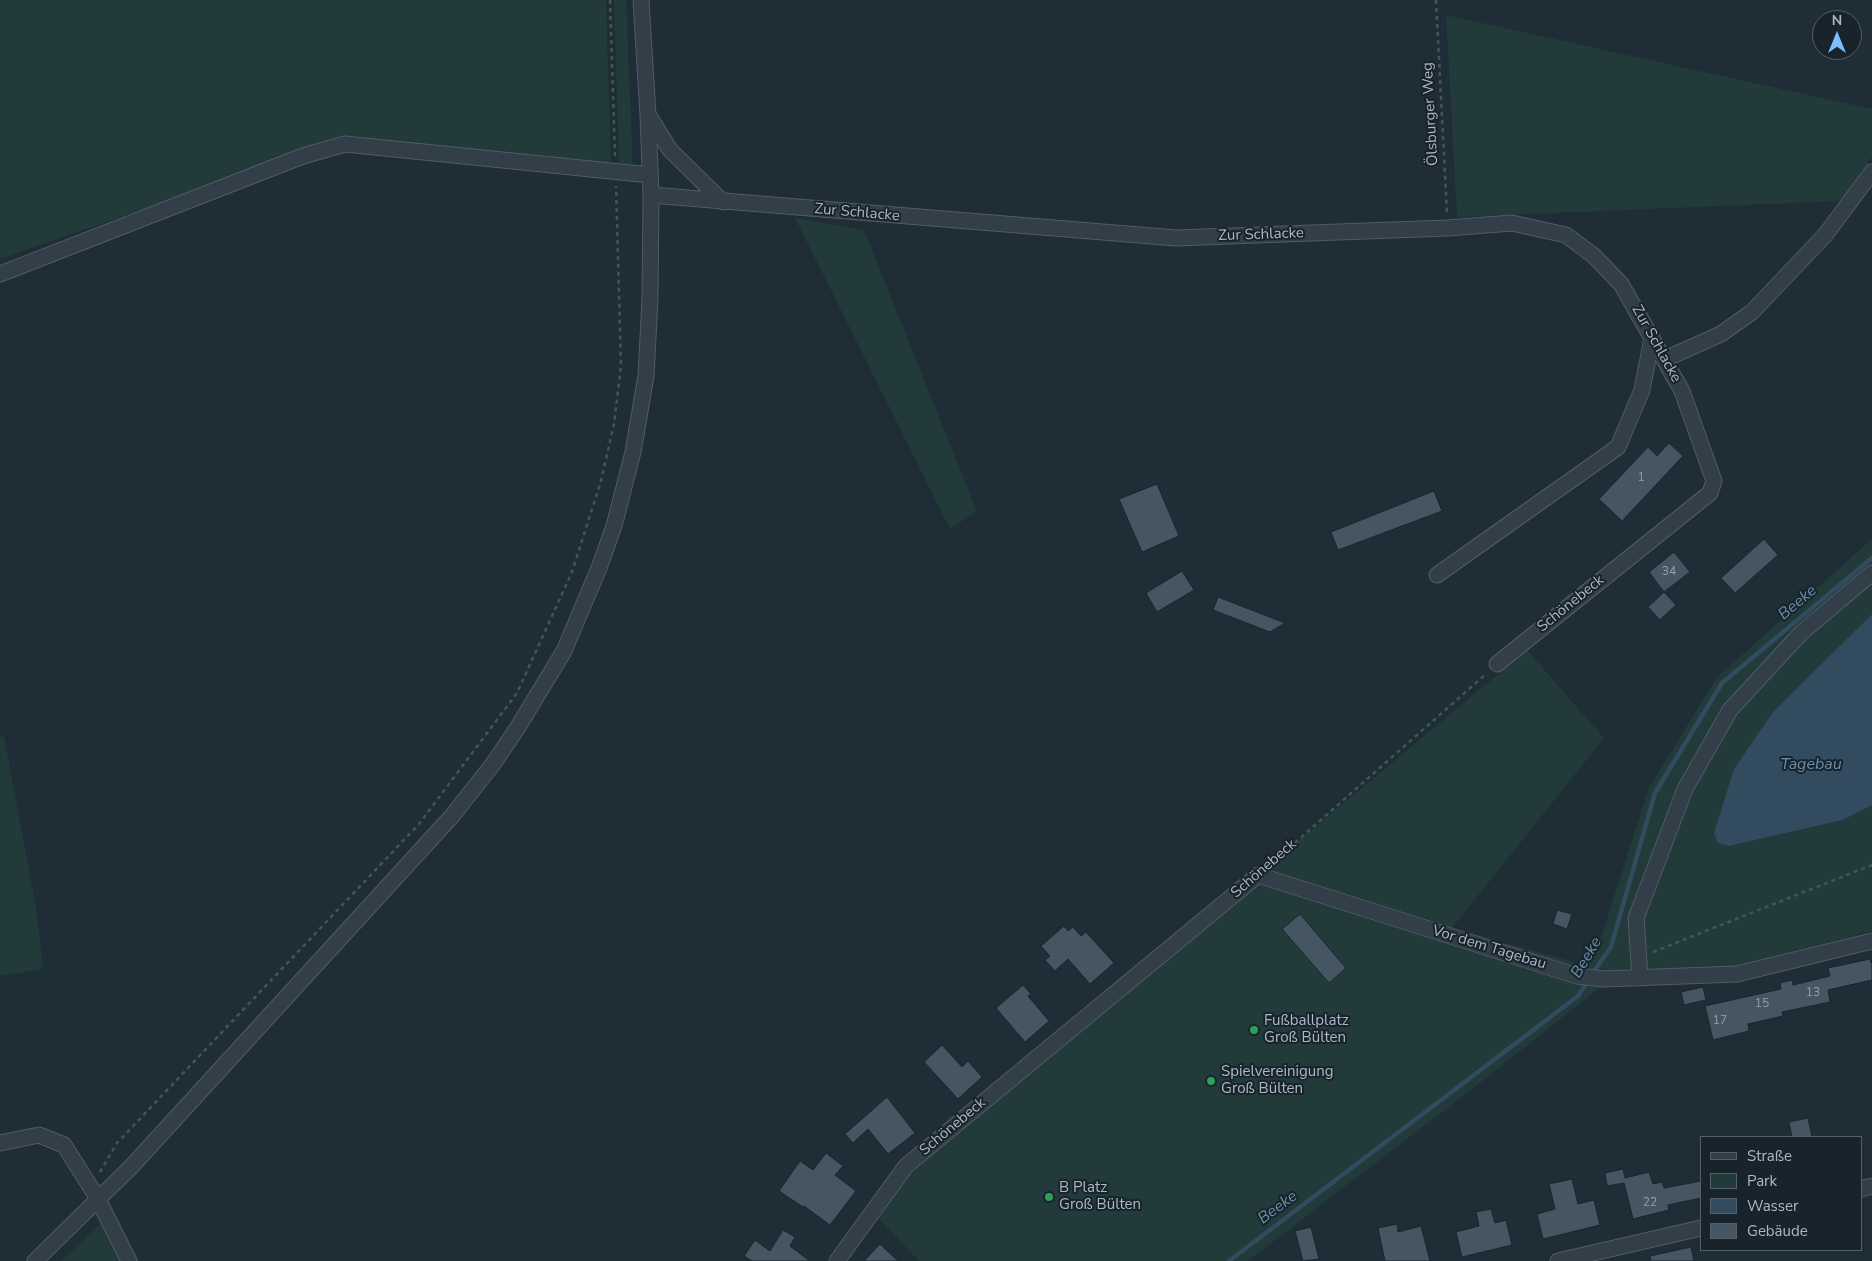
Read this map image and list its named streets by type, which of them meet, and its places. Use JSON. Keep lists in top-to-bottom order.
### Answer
{
  "streets": {
    "street": ["Zur Schlacke", "Schönebeck", "Vor dem Tagebau"],
    "path": ["Ölsburger Weg"]
  },
  "crossings": [
    ["Ölsburger Weg", "Zur Schlacke"],
    ["Zur Schlacke", "Schönebeck"],
    ["Schönebeck", "Vor dem Tagebau"]
  ],
  "water": ["Beeke", "Tagebau"],
  "places": ["Fußballplatz Groß Bülten", "Spielvereinigung Groß Bülten", "B Platz Groß Bülten"],
  "house_numbers": [
    "1",
    "34",
    "13",
    "15",
    "17",
    "22"
  ],
  "legend": [
    "Straße",
    "Park",
    "Wasser",
    "Gebäude"
  ],
  "north": "top"
}
